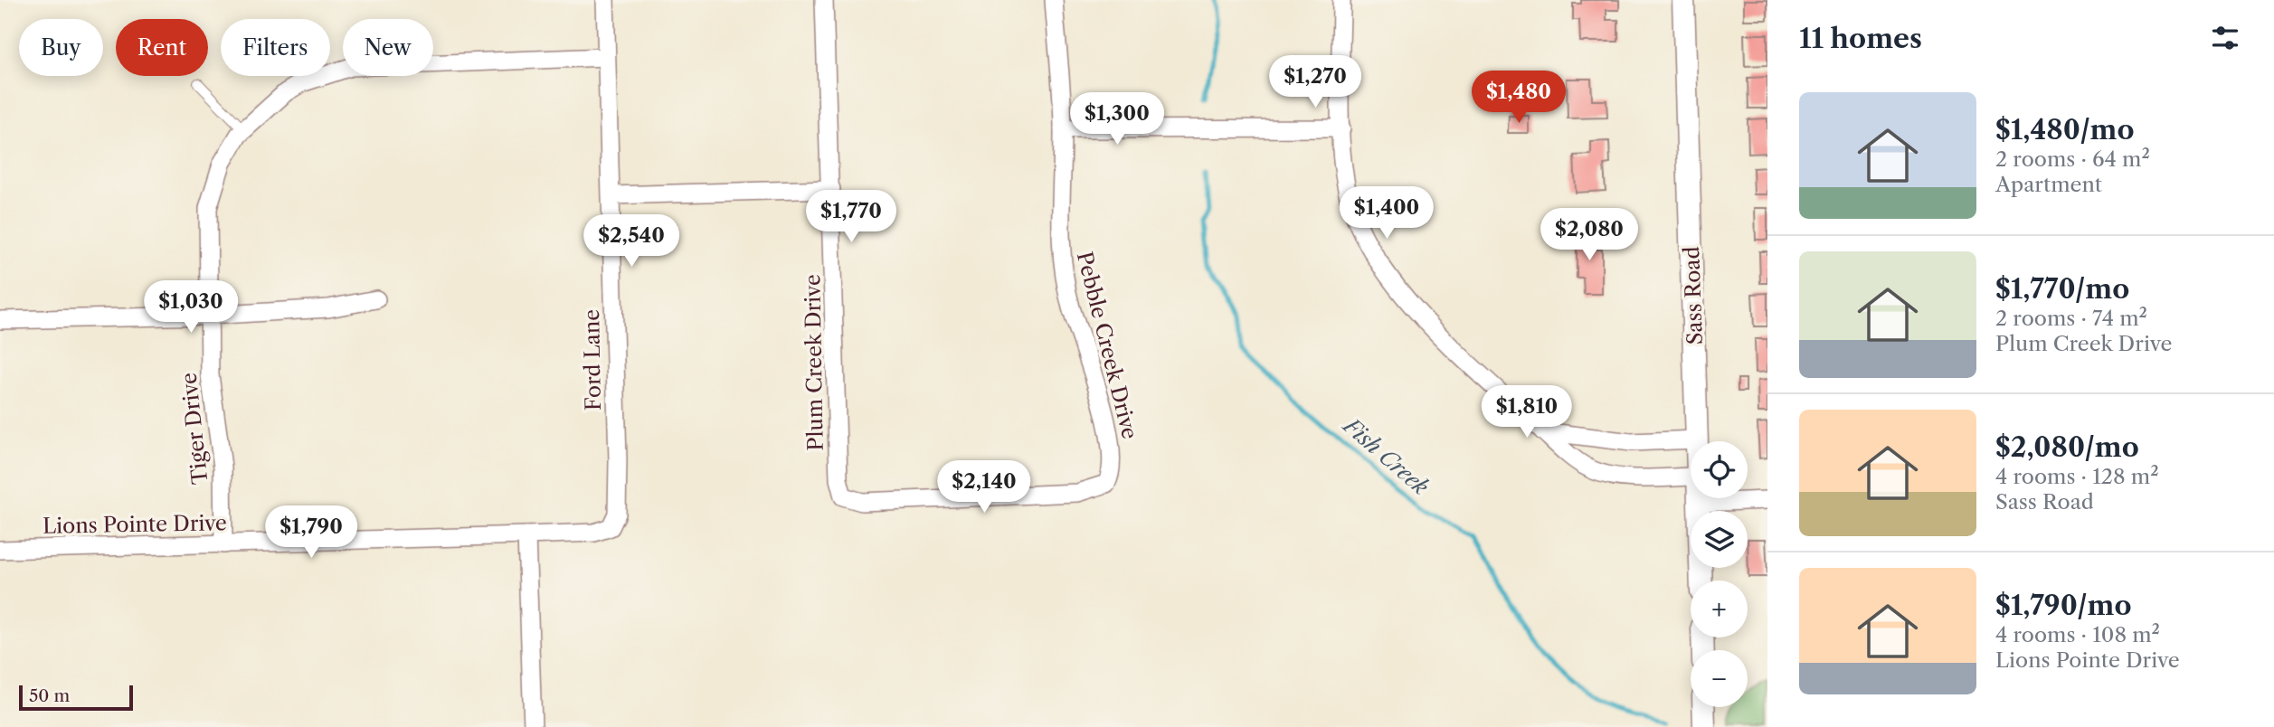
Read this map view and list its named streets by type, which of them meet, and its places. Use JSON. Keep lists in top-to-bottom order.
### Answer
{
  "streets": {
    "street": [
      "Sass Road",
      "Pebble Creek Drive",
      "Ford Lane",
      "Plum Creek Drive",
      "Tiger Drive",
      "Lions Pointe Drive"
    ]
  },
  "crossings": [
    ["Pebble Creek Drive", "Plum Creek Drive"],
    ["Ford Lane", "Tiger Drive"],
    ["Ford Lane", "Lions Pointe Drive"],
    ["Tiger Drive", "Lions Pointe Drive"]
  ],
  "water": ["Fish Creek"],
  "scale_bar": "50 m",
  "page": {
    "heading": "11 homes",
    "chip": [
      "Buy",
      "Rent",
      "Filters",
      "New"
    ],
    "price": [
      "$1,270",
      "$1,480",
      "$1,300",
      "$1,400",
      "$1,770",
      "$2,080",
      "$2,540",
      "$1,030",
      "$1,810",
      "$2,140",
      "$1,790"
    ],
    "list": [
      {
        "name": "$1,480/mo",
        "note": "2 rooms · 64 m² · Apartment"
      },
      {
        "name": "$1,770/mo",
        "note": "2 rooms · 74 m² · Plum Creek Drive"
      },
      {
        "name": "$2,080/mo",
        "note": "4 rooms · 128 m² · Sass Road"
      },
      {
        "name": "$1,790/mo",
        "note": "4 rooms · 108 m² · Lions Pointe Drive"
      }
    ],
    "map_buttons": ["+", "−"],
    "scale": "50 m"
  }
}
